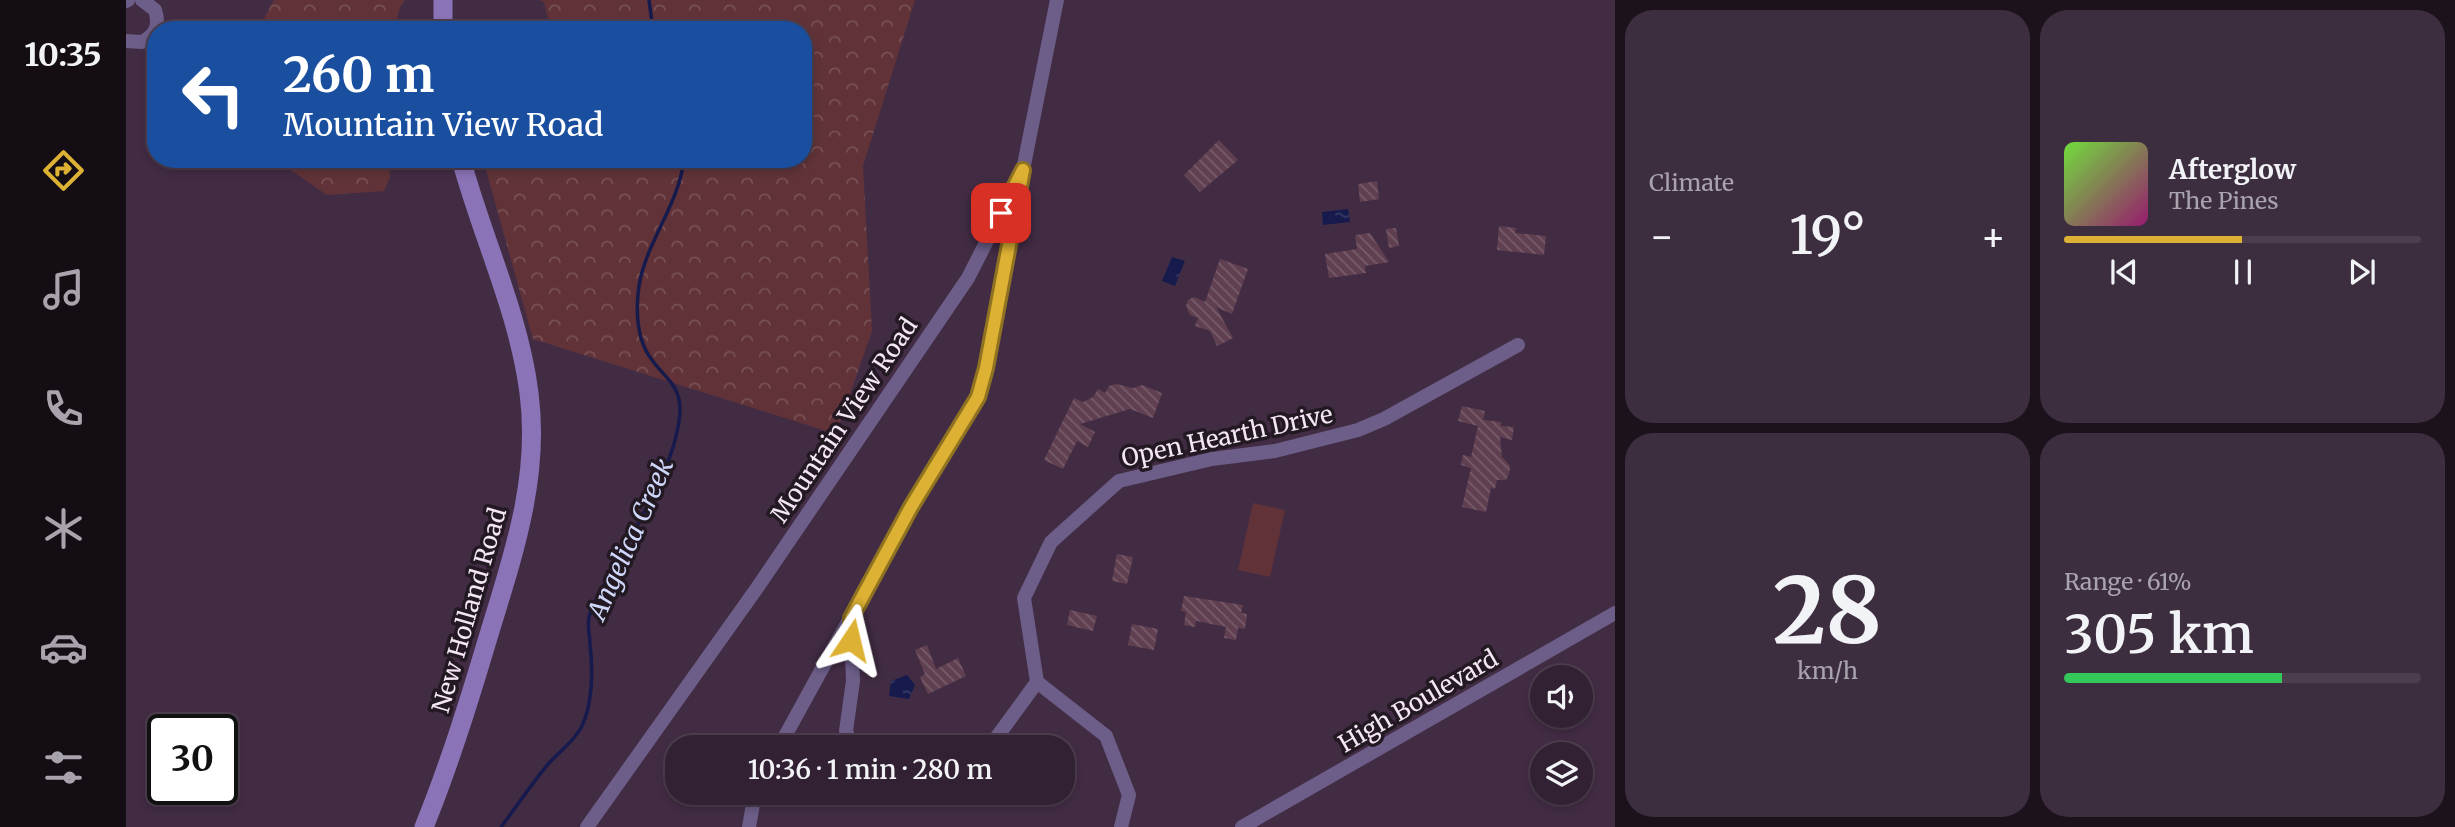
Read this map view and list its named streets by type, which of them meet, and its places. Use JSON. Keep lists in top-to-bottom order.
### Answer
{
  "streets": {
    "main road": ["New Holland Road"],
    "street": ["Mountain View Road", "Open Hearth Drive", "High Boulevard"]
  },
  "water": ["Angelica Creek"],
  "page": {
    "tabs": "10:35",
    "tile": [
      "Climate",
      ["28", "km/h"],
      ["Range · 61%", "305 km"]
    ],
    "turn": ["260 m", "Mountain View Road"],
    "song": ["Afterglow", "The Pines"],
    "heat": ["−", "19°", "+"],
    "limit": "30",
    "trip": "10:36 · 1 min · 280 m"
  }
}
